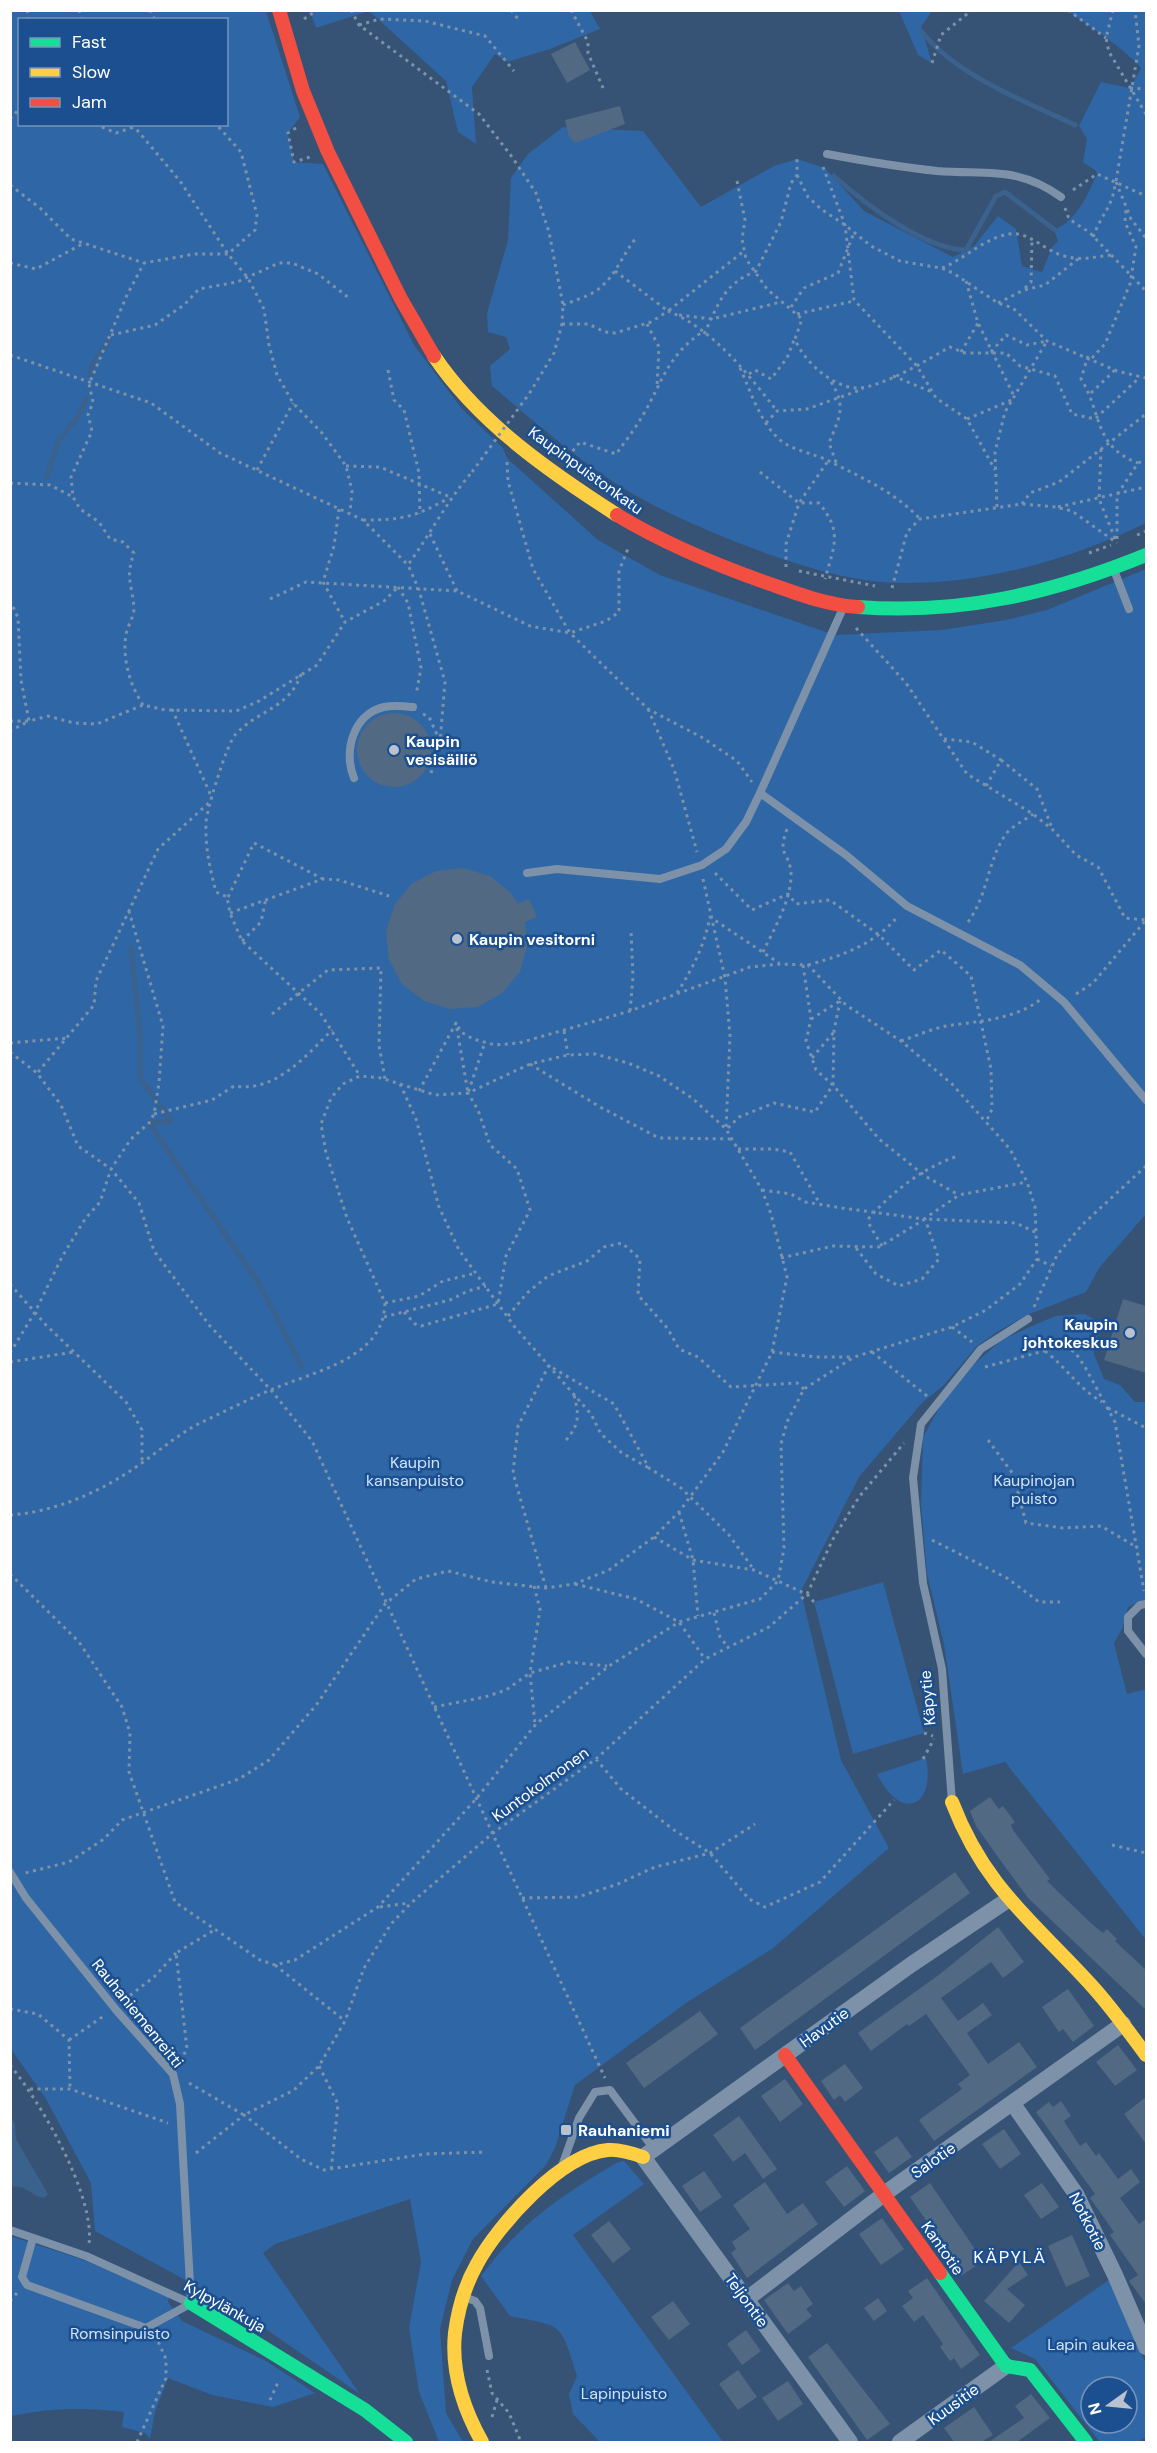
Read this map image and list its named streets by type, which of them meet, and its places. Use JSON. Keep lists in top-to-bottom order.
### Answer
{
  "streets": {
    "street": [
      "Kaupinpuistonkatu",
      "Käpytie",
      "Havutie",
      "Salotie",
      "Notkotie",
      "Kantotie",
      "Teljontie",
      "Kylpylänkuja",
      "Kuusitie"
    ],
    "lane": ["Rauhaniemenreitti"],
    "path": ["Kuntokolmonen"]
  },
  "crossings": [
    ["Käpytie", "Kuntokolmonen"],
    ["Käpytie", "Havutie"],
    ["Käpytie", "Salotie"],
    ["Kuntokolmonen", "Rauhaniemenreitti"],
    ["Rauhaniemenreitti", "Kylpylänkuja"],
    ["Havutie", "Kantotie"],
    ["Havutie", "Teljontie"],
    ["Salotie", "Notkotie"],
    ["Salotie", "Kantotie"],
    ["Salotie", "Teljontie"],
    ["Kantotie", "Kuusitie"]
  ],
  "districts": ["KÄPYLÄ"],
  "parks": [
    "Kaupin kansanpuisto",
    "Kaupinojan puisto",
    "Romsinpuisto",
    "Lapin aukea",
    "Lapinpuisto"
  ],
  "places": {
    "other": ["Kaupin vesisäiliö", "Kaupin vesitorni", "Kaupin johtokeskus"],
    "transit": ["Rauhaniemi"]
  },
  "legend": ["Fast", "Slow", "Jam"],
  "north": "left"
}
